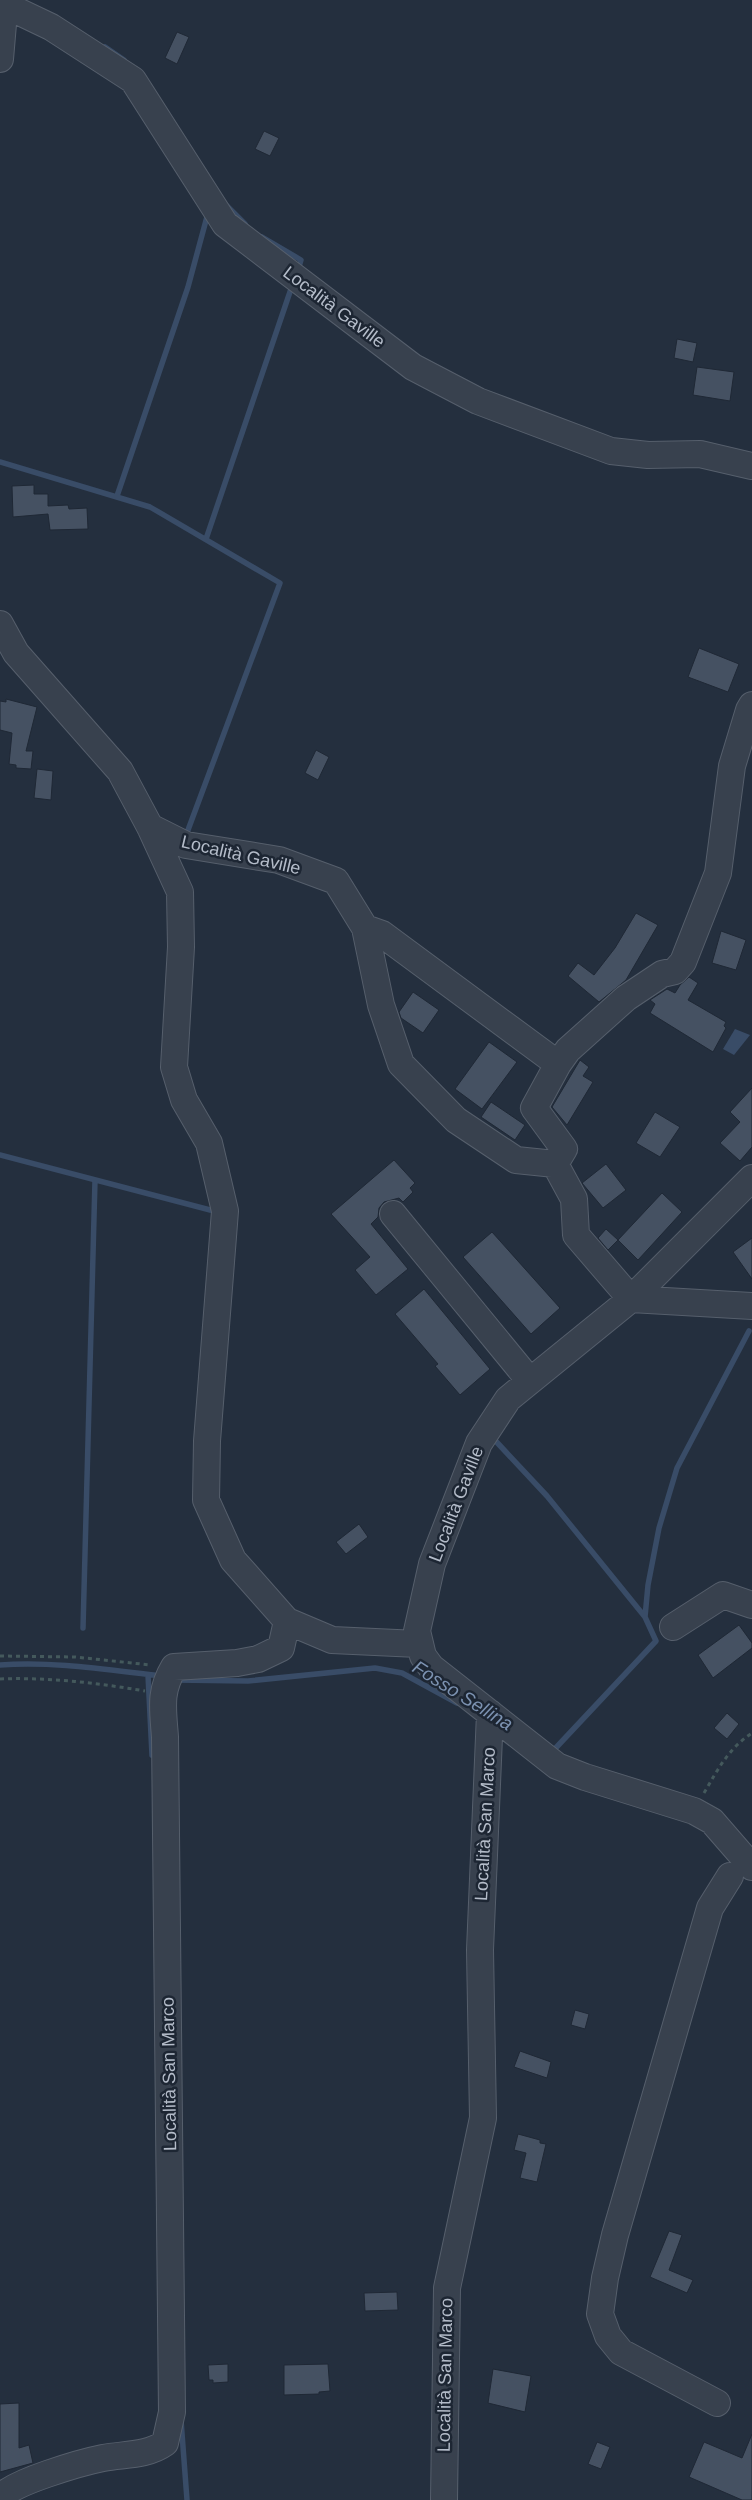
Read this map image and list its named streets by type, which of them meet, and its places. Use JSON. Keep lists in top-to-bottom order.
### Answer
{
  "streets": {
    "street": ["Località Gaville", "Località San Marco"]
  },
  "water": ["Fosso Sellina"]
}
